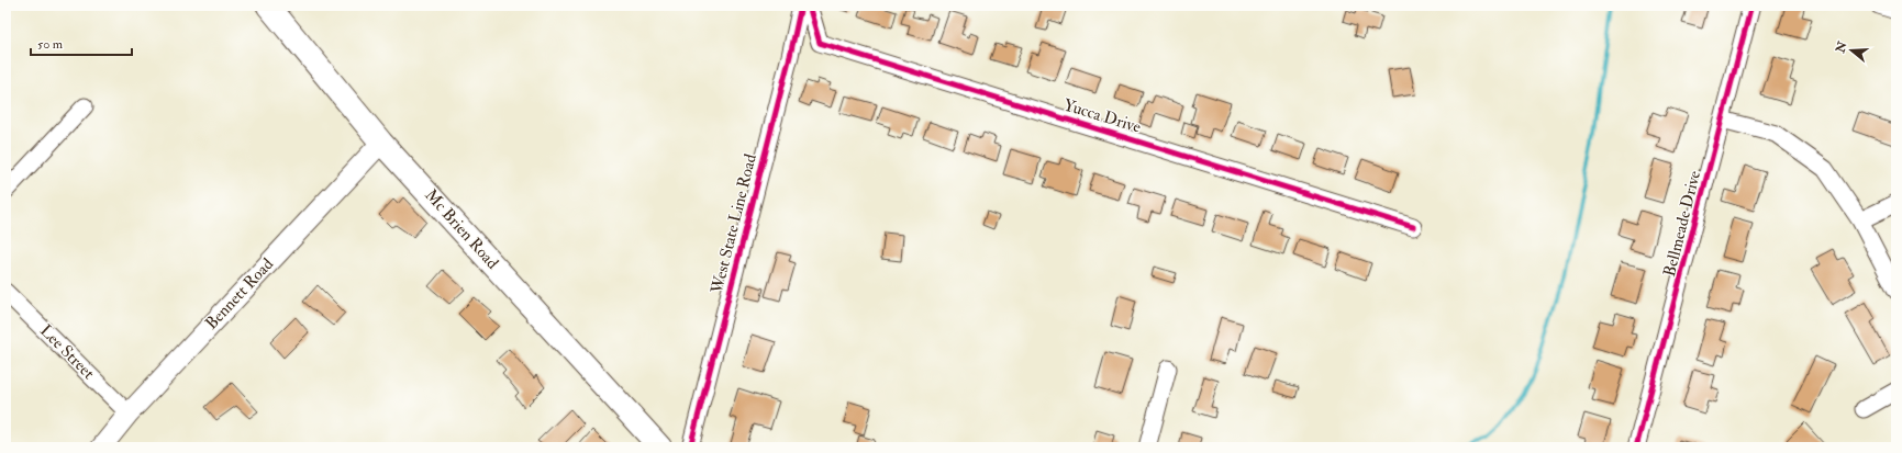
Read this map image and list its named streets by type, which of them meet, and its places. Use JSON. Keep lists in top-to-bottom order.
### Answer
{
  "streets": {
    "main road": ["Mc Brien Road"],
    "street": [
      "Yucca Drive",
      "West State Line Road",
      "Bellmeade Drive",
      "Bennett Road",
      "Lee Street"
    ]
  },
  "crossings": [
    ["Mc Brien Road", "Bennett Road"],
    ["Bennett Road", "Lee Street"]
  ],
  "scale_bar": "50 m",
  "north": "left"
}
